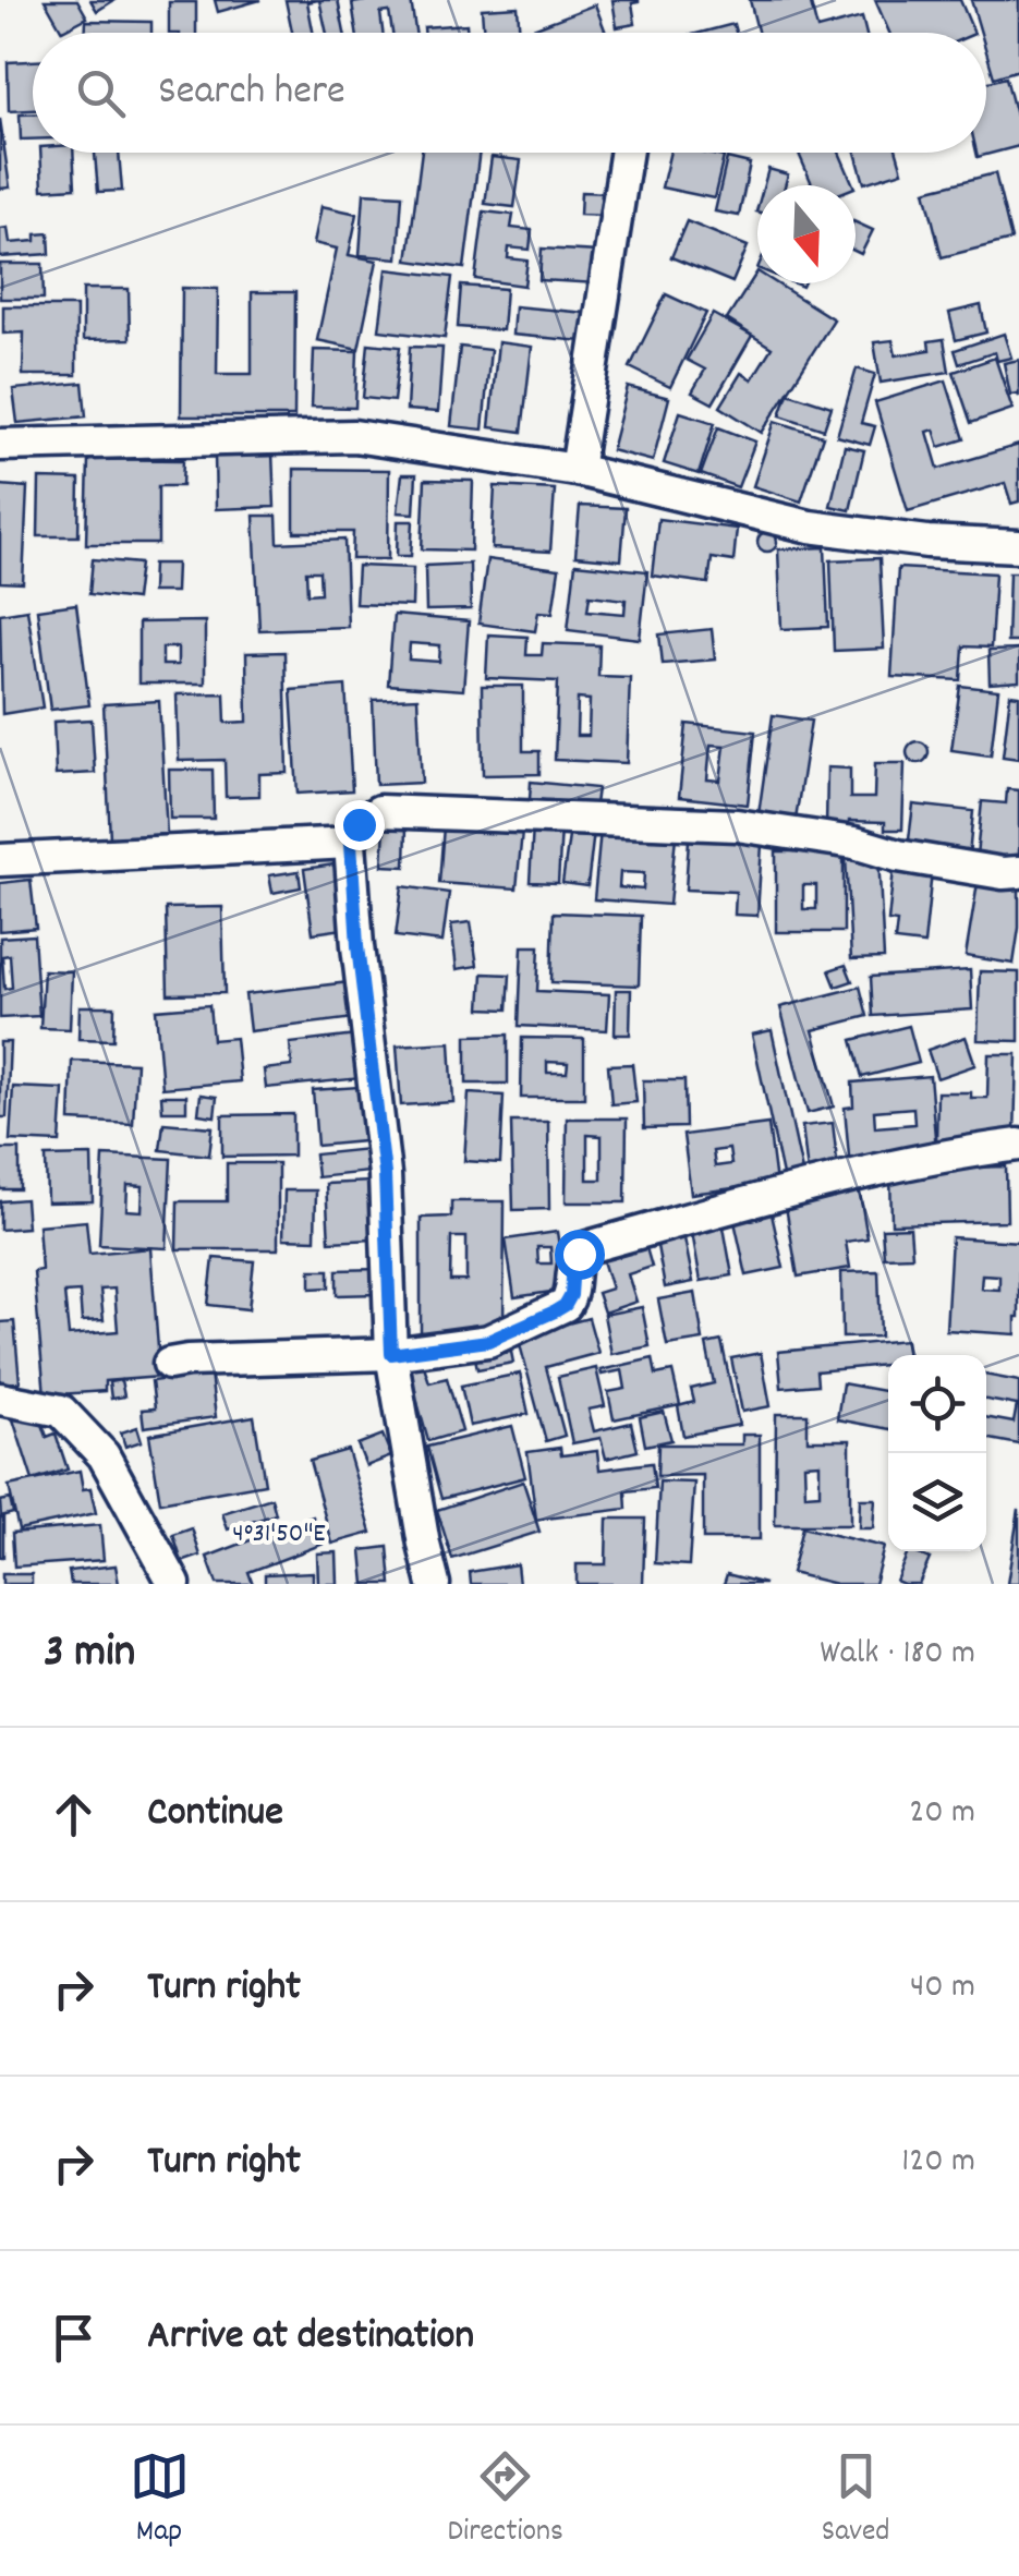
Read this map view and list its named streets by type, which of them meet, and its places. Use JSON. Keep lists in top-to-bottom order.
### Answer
{
  "north": "bottom",
  "page": {
    "search": "Search here",
    "heading": ["3 min", "Walk · 180 m"],
    "list": [
      ["Continue", "20 m"],
      ["Turn right", "40 m"],
      ["Turn right", "120 m"],
      "Arrive at destination"
    ],
    "nav": ["Map", "Directions", "Saved"]
  },
  "coordinates": ["4°31'50\"E"]
}
